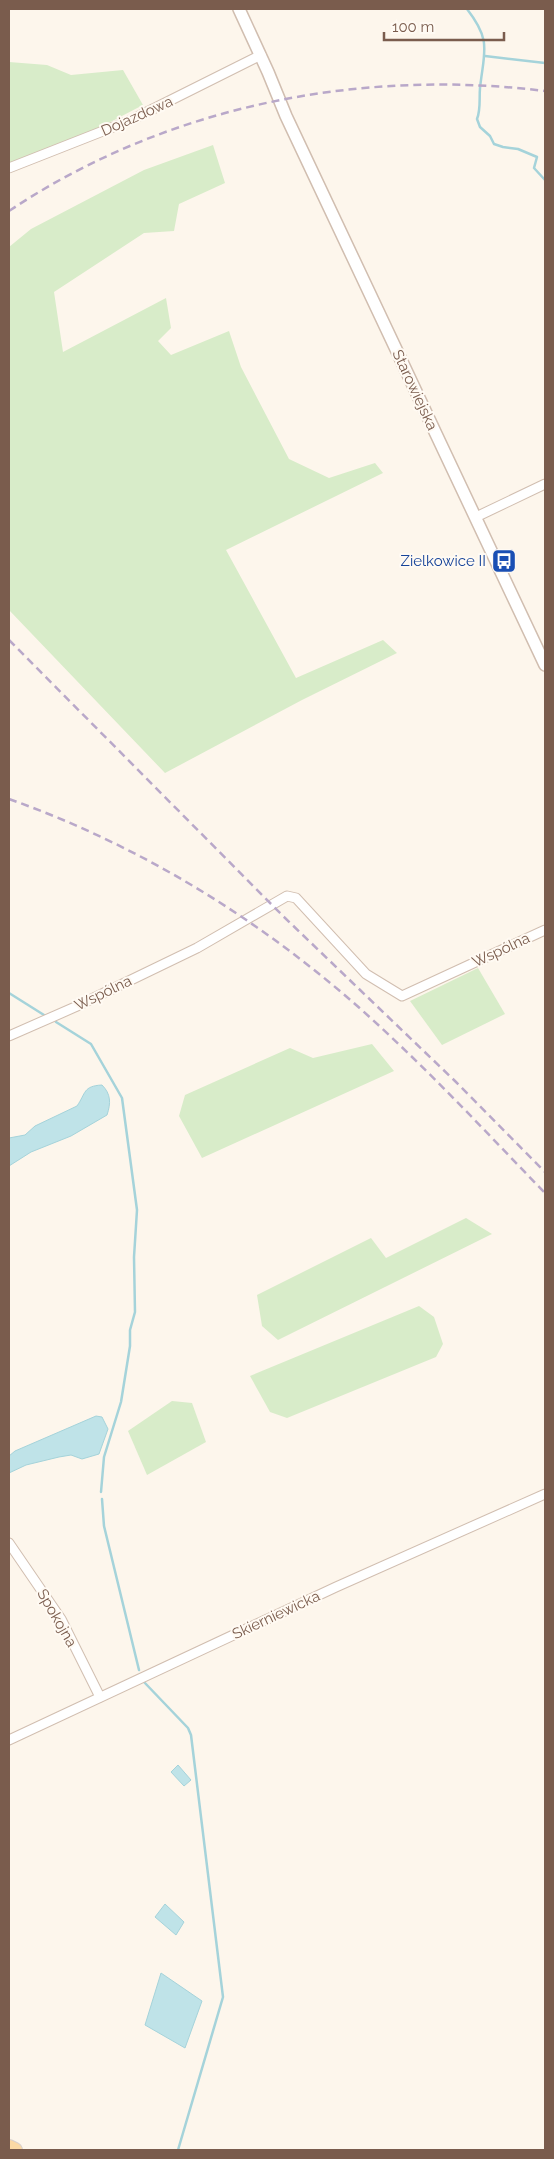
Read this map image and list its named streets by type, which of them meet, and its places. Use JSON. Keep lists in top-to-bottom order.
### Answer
{
  "streets": {
    "street": [
      "Dojazdowa",
      "Starowiejska",
      "Wspólna",
      "Skierniewicka",
      "Spokojna"
    ]
  },
  "crossings": [
    ["Dojazdowa", "Starowiejska"],
    ["Skierniewicka", "Spokojna"]
  ],
  "places": {
    "bus stop": ["Zielkowice II"]
  },
  "scale_bar": "100 m"
}
